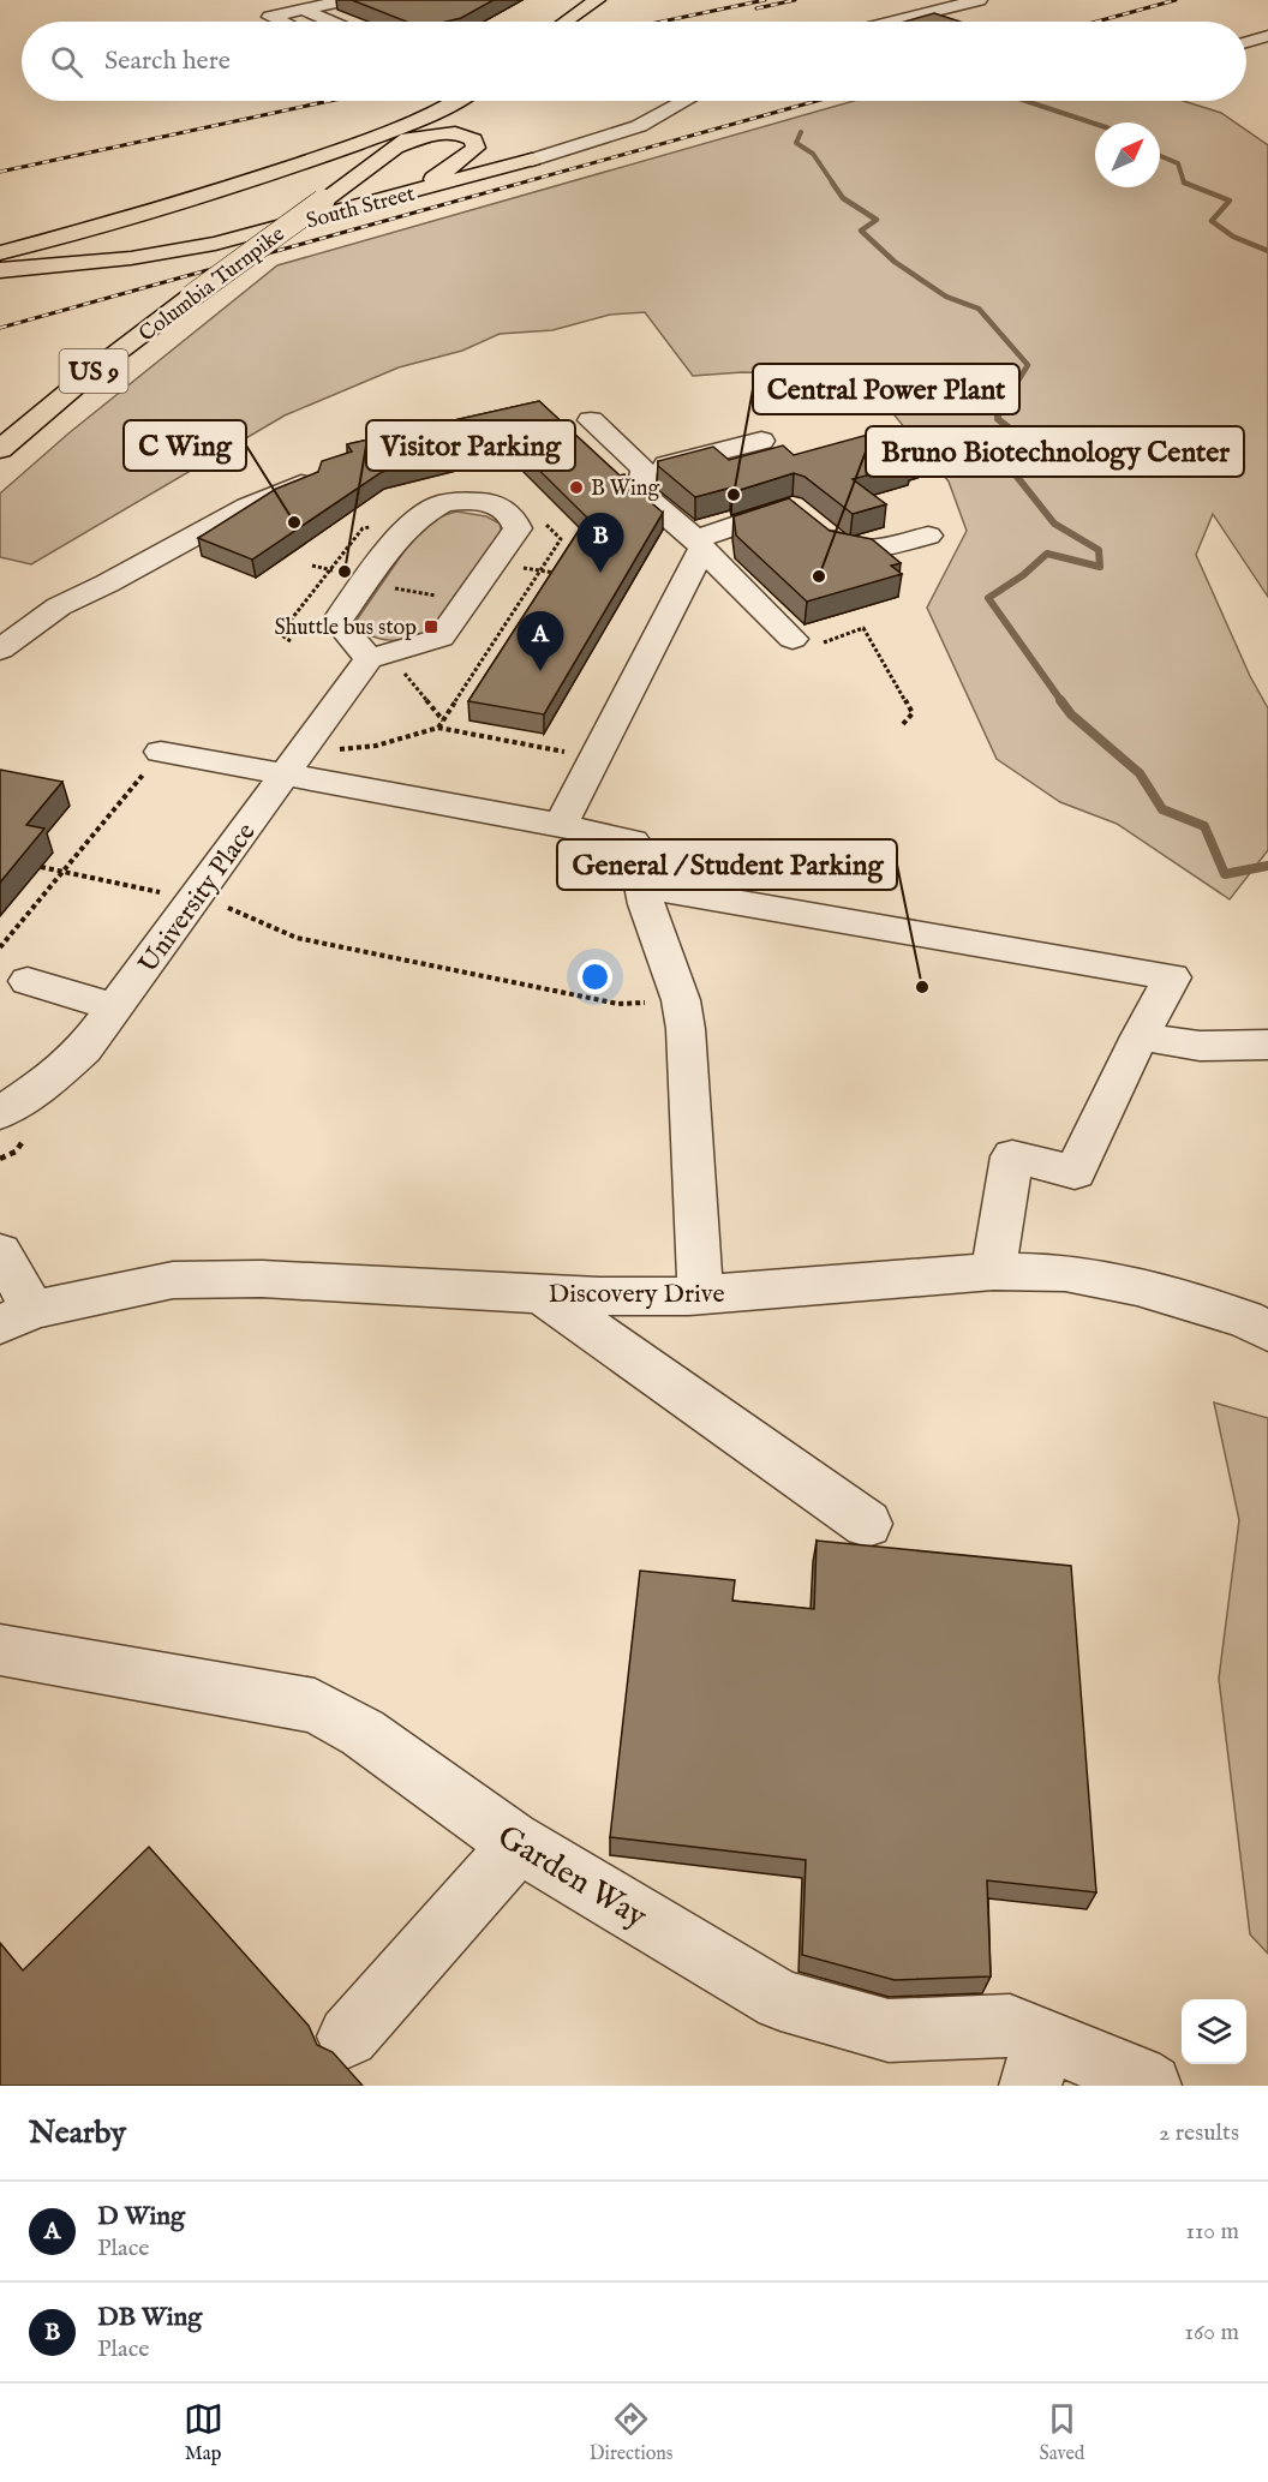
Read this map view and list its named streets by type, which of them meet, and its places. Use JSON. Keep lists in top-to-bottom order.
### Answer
{
  "streets": {
    "main road": ["South Street", "Columbia Turnpike", "US 9"],
    "street": ["University Place", "Discovery Drive", "Garden Way"]
  },
  "places": {
    "other": [
      "B Wing",
      "Central Power Plant",
      "C Wing",
      "Visitor Parking",
      "Bruno Biotechnology Center",
      "General / Student Parking"
    ],
    "transit": ["Shuttle bus stop"]
  },
  "north": "top right",
  "page": {
    "search": "Search here",
    "pins": ["B", "A"],
    "heading": ["Nearby", "2 results"],
    "list": [
      {
        "mark": "A",
        "name": "D Wing",
        "note": "Place",
        "value": "110 m"
      },
      {
        "mark": "B",
        "name": "DB Wing",
        "note": "Place",
        "value": "160 m"
      }
    ],
    "nav": ["Map", "Directions", "Saved"]
  }
}
